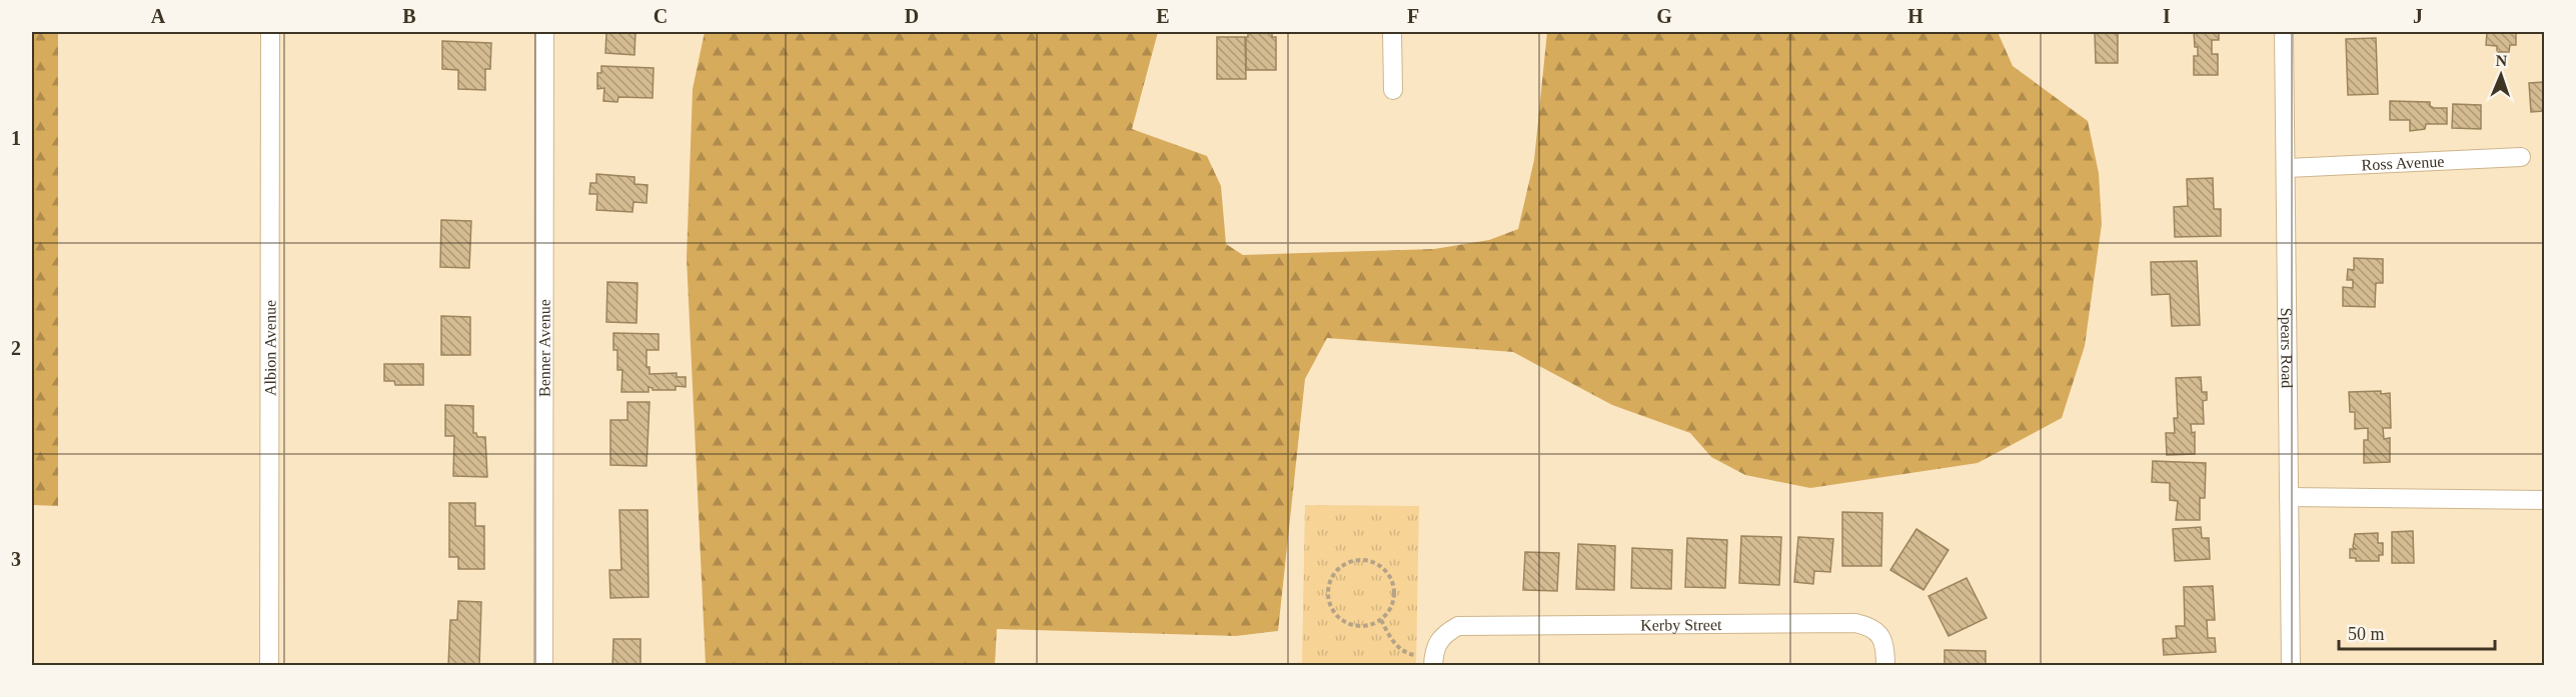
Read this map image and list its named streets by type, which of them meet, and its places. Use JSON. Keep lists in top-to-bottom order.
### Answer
{
  "streets": {
    "street": [
      "Ross Avenue",
      "Albion Avenue",
      "Spears Road",
      "Benner Avenue",
      "Kerby Street"
    ]
  },
  "crossings": [
    ["Ross Avenue", "Spears Road"]
  ],
  "scale_bar": "50 m",
  "north": "top",
  "grid": {
    "columns": [
      "A",
      "B",
      "C",
      "D",
      "E",
      "F",
      "G",
      "H",
      "I",
      "J"
    ],
    "rows": ["1", "2", "3"]
  }
}
